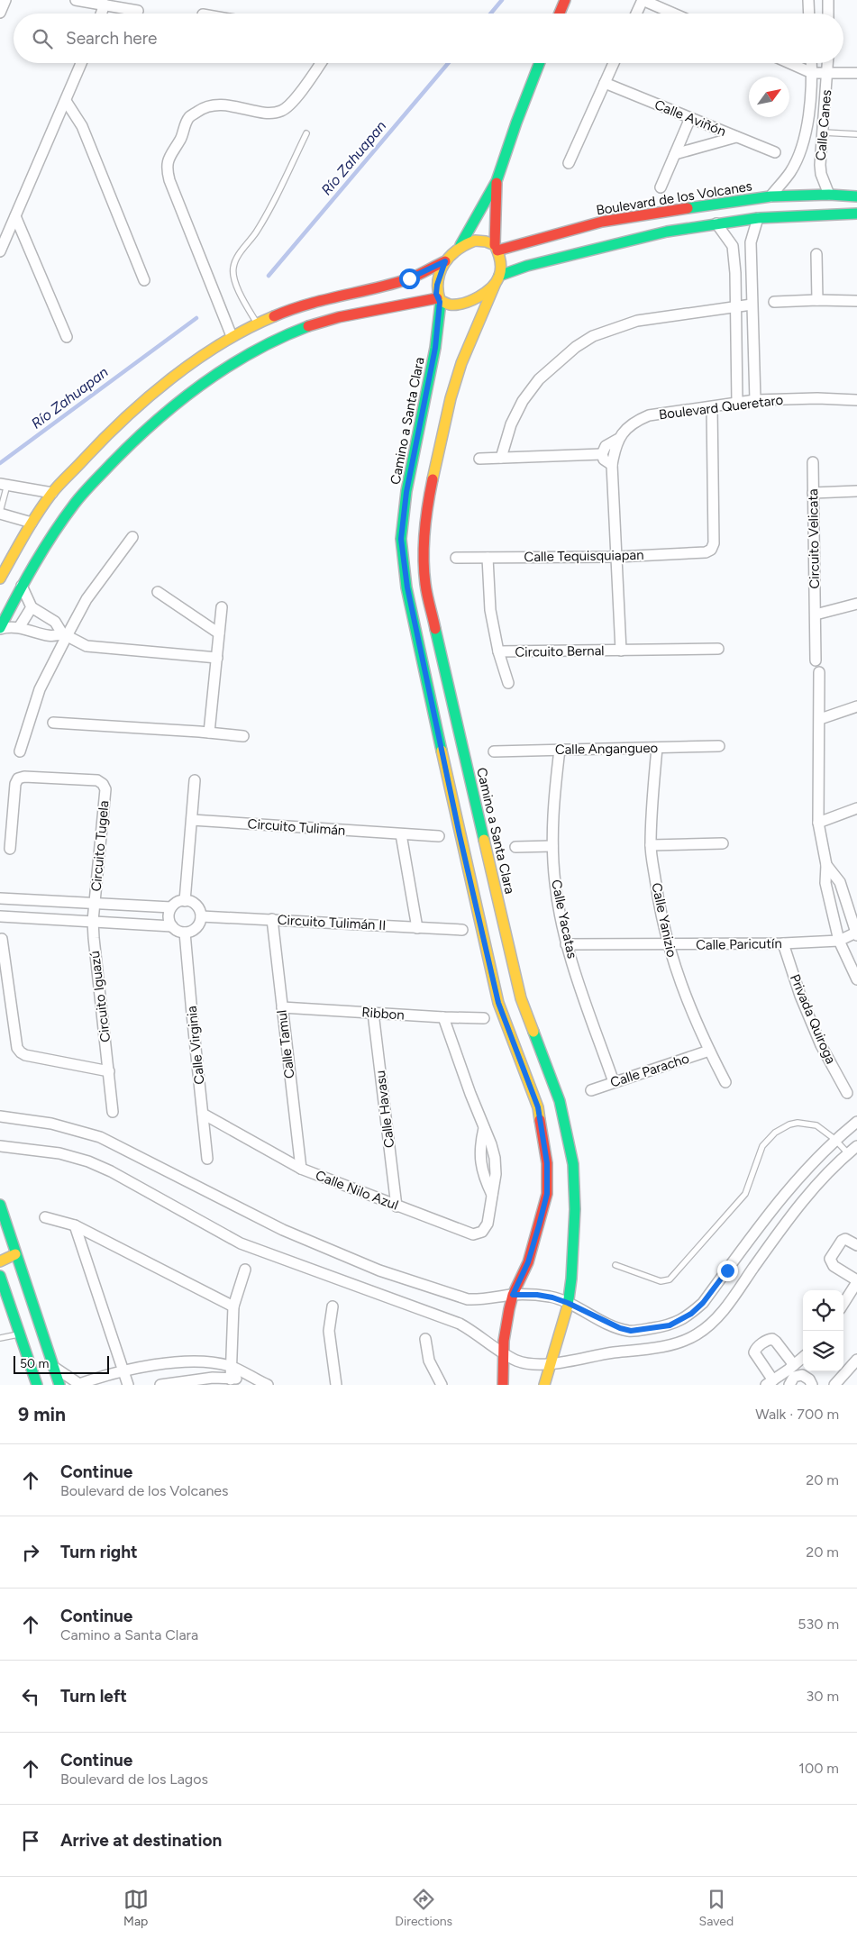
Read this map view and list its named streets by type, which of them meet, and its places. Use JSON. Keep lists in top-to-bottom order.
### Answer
{
  "streets": {
    "main road": ["Boulevard de los Volcanes", "Camino a Santa Clara"],
    "street": [
      "Calle Aviñón",
      "Calle Canes",
      "Boulevard Queretaro",
      "Circuito Velicata",
      "Calle Tequisquiapan",
      "Circuito Bernal",
      "Calle Angangueo",
      "Circuito Tulimán",
      "Circuito Tugela",
      "Calle Yacatas",
      "Calle Yanizio",
      "Circuito Tulimán II",
      "Calle Paricutín",
      "Circuito Iguazú",
      "Ribbon",
      "Privada Quiroga",
      "Calle Tamul",
      "Calle Virginia",
      "Calle Paracho",
      "Calle Havasu",
      "Calle Nilo Azul"
    ]
  },
  "crossings": [
    ["Calle Canes", "Boulevard de los Volcanes"],
    ["Boulevard de los Volcanes", "Camino a Santa Clara"],
    ["Boulevard Queretaro", "Calle Tequisquiapan"],
    ["Calle Tequisquiapan", "Circuito Bernal"],
    ["Calle Angangueo", "Calle Yacatas"],
    ["Calle Angangueo", "Calle Yanizio"],
    ["Circuito Tugela", "Circuito Iguazú"],
    ["Calle Yacatas", "Calle Paricutín"],
    ["Calle Yacatas", "Calle Paracho"],
    ["Calle Yanizio", "Calle Paricutín"],
    ["Calle Yanizio", "Calle Paracho"],
    ["Circuito Tulimán II", "Calle Tamul"],
    ["Circuito Tulimán II", "Calle Virginia"],
    ["Calle Paricutín", "Privada Quiroga"],
    ["Ribbon", "Calle Tamul"],
    ["Ribbon", "Calle Havasu"],
    ["Ribbon", "Calle Nilo Azul"],
    ["Calle Tamul", "Calle Nilo Azul"],
    ["Calle Virginia", "Calle Nilo Azul"],
    ["Calle Havasu", "Calle Nilo Azul"]
  ],
  "water": ["Río Zahuapan"],
  "scale_bar": "50 m",
  "north": "top right",
  "page": {
    "search": "Search here",
    "scale": "50 m",
    "heading": ["9 min", "Walk · 700 m"],
    "list": [
      ["Continue", "Boulevard de los Volcanes", "20 m"],
      ["Turn right", "20 m"],
      ["Continue", "Camino a Santa Clara", "530 m"],
      ["Turn left", "30 m"],
      ["Continue", "Boulevard de los Lagos", "100 m"],
      "Arrive at destination"
    ],
    "nav": ["Map", "Directions", "Saved"]
  }
}
